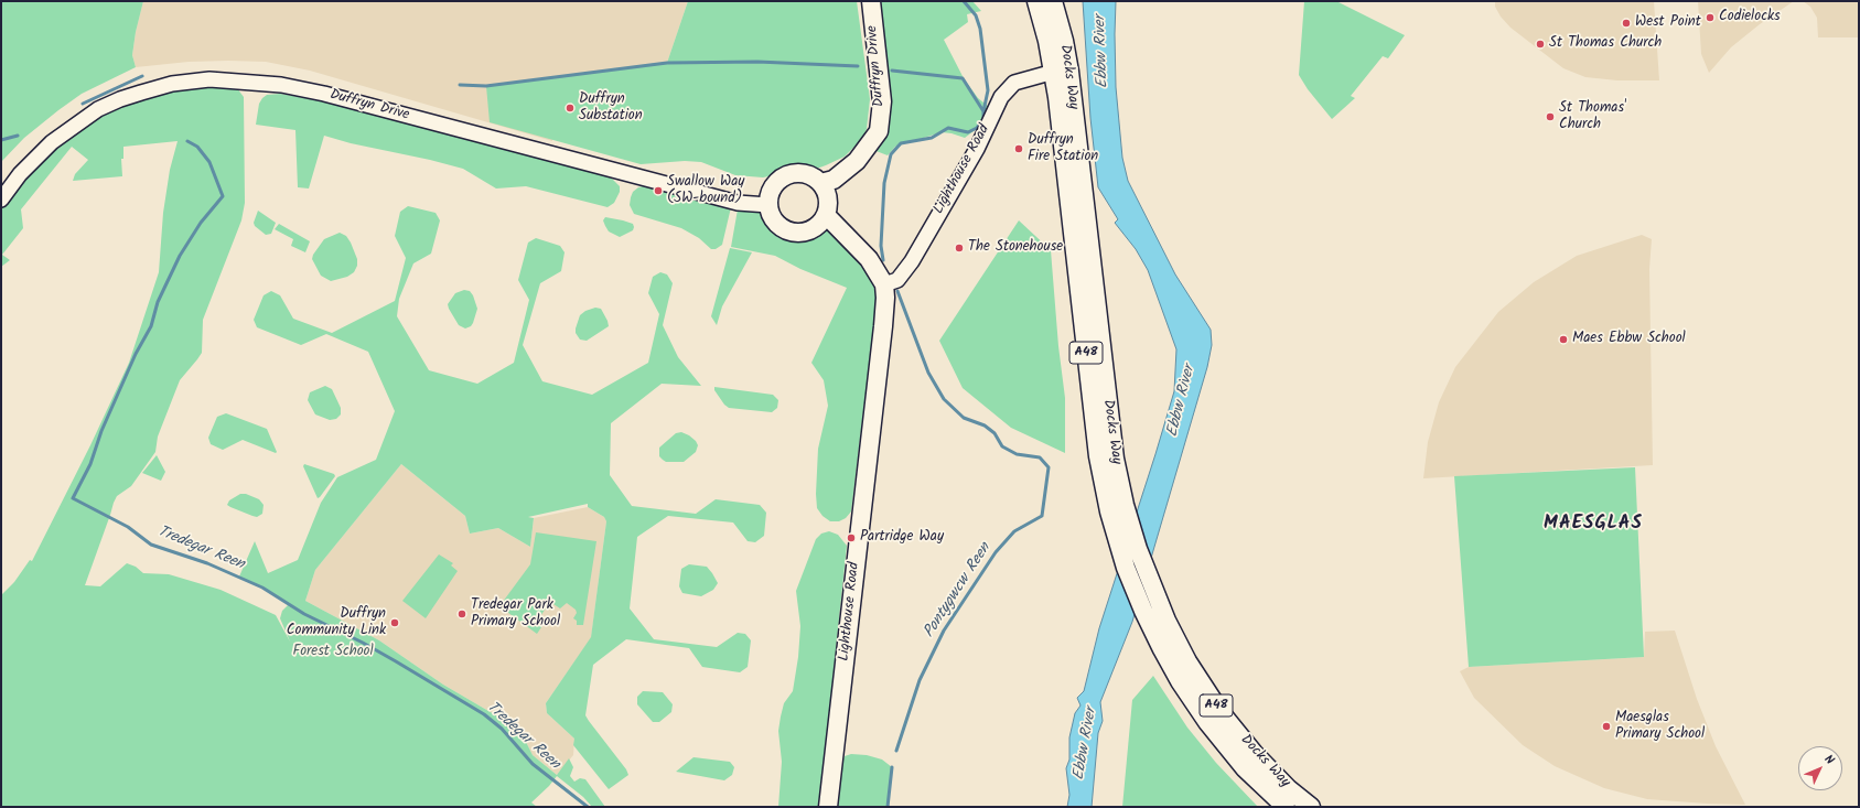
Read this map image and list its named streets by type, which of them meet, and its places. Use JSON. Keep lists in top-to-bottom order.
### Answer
{
  "streets": {
    "main road": [
      "Duffryn Drive",
      "Docks Way",
      "Lighthouse Road",
      "A48"
    ]
  },
  "crossings": [
    ["Docks Way", "Lighthouse Road"]
  ],
  "districts": ["MAESGLAS"],
  "water": ["Ebbw River", "Tredegar Reen", "Pontygwcw Reen"],
  "parks": ["Forest School"],
  "places": [
    "Codielocks",
    "West Point",
    "St Thomas Church",
    "Duffryn Substation",
    "St Thomas' Church",
    "Duffryn Fire Station",
    "Swallow Way (SW-bound)",
    "The Stonehouse",
    "Maes Ebbw School",
    "Partridge Way",
    "Tredegar Park Primary School",
    "Duffryn Community Link",
    "Maesglas Primary School"
  ],
  "north": "top right"
}
